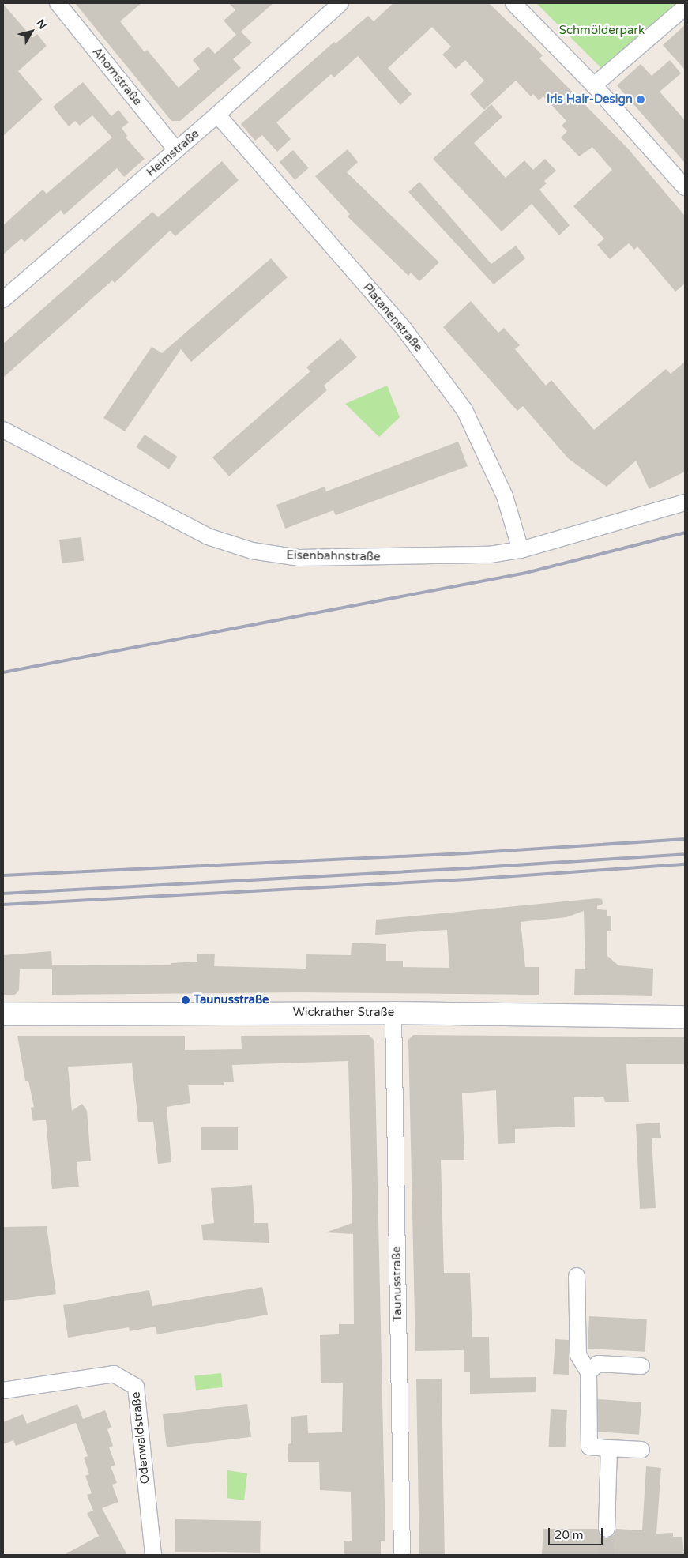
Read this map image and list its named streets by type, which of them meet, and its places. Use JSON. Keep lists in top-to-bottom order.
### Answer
{
  "streets": {
    "main road": ["Wickrather Straße"],
    "street": [
      "Ahornstraße",
      "Heimstraße",
      "Platanenstraße",
      "Eisenbahnstraße",
      "Taunusstraße",
      "Odenwaldstraße"
    ]
  },
  "crossings": [
    ["Ahornstraße", "Heimstraße"],
    ["Heimstraße", "Platanenstraße"],
    ["Platanenstraße", "Eisenbahnstraße"],
    ["Wickrather Straße", "Taunusstraße"]
  ],
  "parks": ["Schmölderpark"],
  "places": ["Iris Hair-Design", "Taunusstraße"],
  "scale_bar": "20 m",
  "north": "top right"
}
